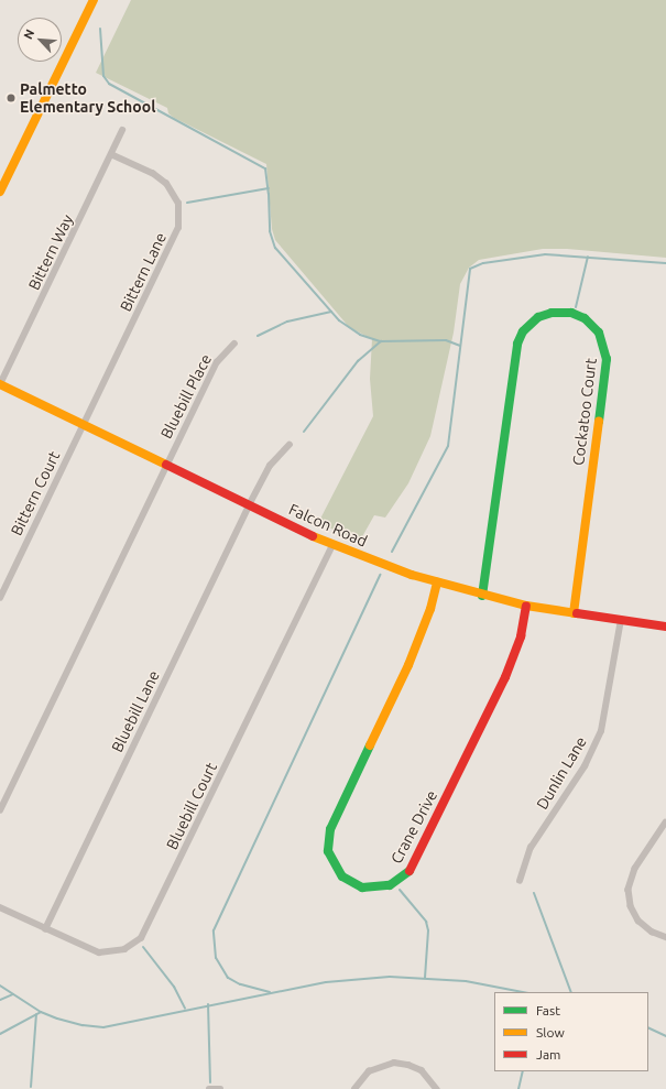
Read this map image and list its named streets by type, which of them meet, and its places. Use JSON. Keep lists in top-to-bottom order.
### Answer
{
  "streets": {
    "street": [
      "Bittern Way",
      "Bittern Lane",
      "Bluebill Place",
      "Cockatoo Court",
      "Bittern Court",
      "Falcon Road",
      "Bluebill Lane",
      "Dunlin Lane",
      "Bluebill Court",
      "Crane Drive"
    ]
  },
  "crossings": [
    ["Bittern Way", "Bittern Lane"],
    ["Bittern Way", "Falcon Road"],
    ["Bittern Lane", "Bittern Court"],
    ["Bittern Lane", "Falcon Road"],
    ["Bluebill Place", "Falcon Road"],
    ["Cockatoo Court", "Falcon Road"],
    ["Bittern Court", "Falcon Road"],
    ["Falcon Road", "Bluebill Lane"],
    ["Falcon Road", "Dunlin Lane"],
    ["Falcon Road", "Bluebill Court"],
    ["Falcon Road", "Crane Drive"],
    ["Bluebill Lane", "Bluebill Court"]
  ],
  "places": ["Palmetto Elementary School"],
  "legend": ["Fast", "Slow", "Jam"],
  "north": "top left"
}
